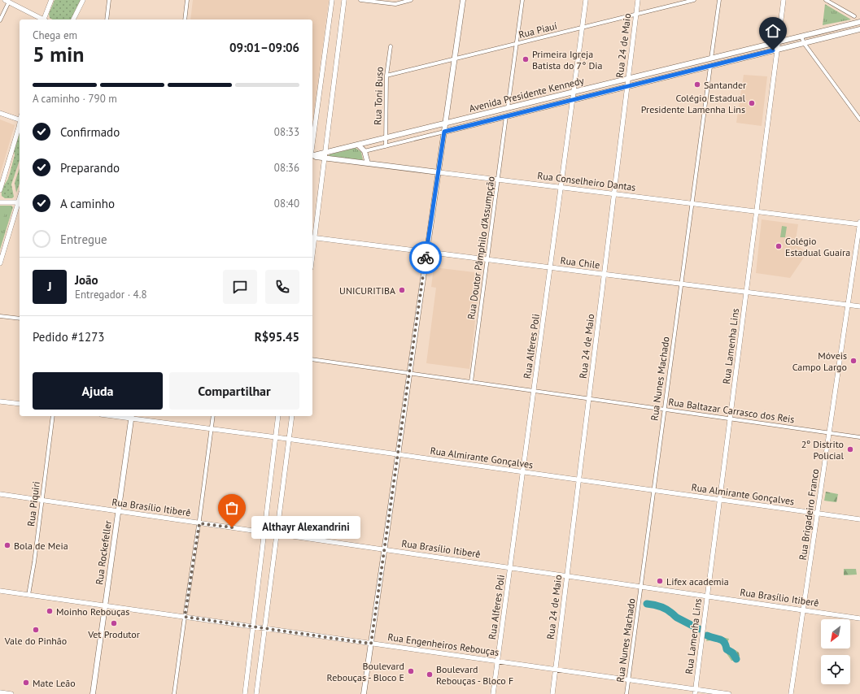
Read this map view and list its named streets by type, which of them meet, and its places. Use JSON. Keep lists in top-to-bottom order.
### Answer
{
  "streets": {
    "main road": [
      "Rua 24 de Maio",
      "Avenida Presidente Kennedy",
      "Rua Conselheiro Dantas",
      "Rua Chile",
      "Rua Alferes Poli",
      "Rua Lamenha Lins",
      "Rua Almirante Gonçalves",
      "Rua Brasílio Itiberê",
      "Rua Brigadeiro Franco",
      "Rua Rockefeller",
      "Rua Engenheiros Rebouças"
    ],
    "street": [
      "Rua Piauí",
      "Rua Toni Buso",
      "Rua Doutor Pâmphilo d'Assumpção",
      "Rua Nunes Machado",
      "Rua Baltazar Carrasco dos Reis",
      "Rua Piquiri"
    ]
  },
  "crossings": [
    ["Rua Piauí", "Rua 24 de Maio"],
    ["Rua Piauí", "Rua Toni Buso"],
    ["Rua Piauí", "Rua Alferes Poli"],
    ["Rua 24 de Maio", "Avenida Presidente Kennedy"],
    ["Rua 24 de Maio", "Rua Conselheiro Dantas"],
    ["Rua 24 de Maio", "Rua Chile"],
    ["Rua 24 de Maio", "Rua Baltazar Carrasco dos Reis"],
    ["Rua 24 de Maio", "Rua Almirante Gonçalves"],
    ["Rua 24 de Maio", "Rua Brasílio Itiberê"],
    ["Rua 24 de Maio", "Rua Engenheiros Rebouças"],
    ["Avenida Presidente Kennedy", "Rua Toni Buso"],
    ["Avenida Presidente Kennedy", "Rua Conselheiro Dantas"],
    ["Avenida Presidente Kennedy", "Rua Doutor Pâmphilo d'Assumpção"],
    ["Avenida Presidente Kennedy", "Rua Alferes Poli"],
    ["Avenida Presidente Kennedy", "Rua Lamenha Lins"],
    ["Avenida Presidente Kennedy", "Rua Nunes Machado"],
    ["Rua Conselheiro Dantas", "Rua Doutor Pâmphilo d'Assumpção"],
    ["Rua Conselheiro Dantas", "Rua Alferes Poli"],
    ["Rua Conselheiro Dantas", "Rua Lamenha Lins"],
    ["Rua Conselheiro Dantas", "Rua Nunes Machado"],
    ["Rua Conselheiro Dantas", "Rua Brigadeiro Franco"],
    ["Rua Doutor Pâmphilo d'Assumpção", "Rua Chile"],
    ["Rua Doutor Pâmphilo d'Assumpção", "Rua Baltazar Carrasco dos Reis"],
    ["Rua Chile", "Rua Alferes Poli"],
    ["Rua Chile", "Rua Lamenha Lins"],
    ["Rua Chile", "Rua Nunes Machado"],
    ["Rua Chile", "Rua Brigadeiro Franco"],
    ["Rua Alferes Poli", "Rua Baltazar Carrasco dos Reis"],
    ["Rua Alferes Poli", "Rua Almirante Gonçalves"],
    ["Rua Alferes Poli", "Rua Brasílio Itiberê"],
    ["Rua Alferes Poli", "Rua Engenheiros Rebouças"],
    ["Rua Lamenha Lins", "Rua Baltazar Carrasco dos Reis"],
    ["Rua Lamenha Lins", "Rua Almirante Gonçalves"],
    ["Rua Lamenha Lins", "Rua Brasílio Itiberê"],
    ["Rua Lamenha Lins", "Rua Engenheiros Rebouças"],
    ["Rua Nunes Machado", "Rua Baltazar Carrasco dos Reis"],
    ["Rua Nunes Machado", "Rua Almirante Gonçalves"],
    ["Rua Nunes Machado", "Rua Brasílio Itiberê"],
    ["Rua Nunes Machado", "Rua Engenheiros Rebouças"],
    ["Rua Baltazar Carrasco dos Reis", "Rua Brigadeiro Franco"],
    ["Rua Almirante Gonçalves", "Rua Brigadeiro Franco"],
    ["Rua Almirante Gonçalves", "Rua Rockefeller"],
    ["Rua Piquiri", "Rua Brasílio Itiberê"],
    ["Rua Piquiri", "Rua Engenheiros Rebouças"],
    ["Rua Brasílio Itiberê", "Rua Brigadeiro Franco"],
    ["Rua Brasílio Itiberê", "Rua Rockefeller"],
    ["Rua Rockefeller", "Rua Engenheiros Rebouças"]
  ],
  "places": [
    "Primeira Igreja Batista do 7° Dia",
    "Santander",
    "Colégio Estadual Presidente Lamenha Lins",
    "Colégio Estadual Guaíra",
    "UNICURITIBA",
    "Móveis Campo Largo",
    "2º Distrito Policial",
    "Althayr Alexandrini",
    "Bola de Meia",
    "Lifex academia",
    "Moinho Rebouças",
    "Vet Produtor",
    "Vale do Pinhão",
    "Boulevard Rebouças - Bloco E",
    "Boulevard Rebouças - Bloco F",
    "Mate Leão"
  ],
  "north": "bottom left",
  "page": {
    "heading": ["5 min", "Chega em", "09:01–09:06"],
    "panel": [
      "João",
      "Entregador · 4.8",
      "Pedido #1273",
      "R$95.45"
    ],
    "bar": "A caminho · 790 m",
    "list": [
      ["Confirmado", "08:33"],
      ["Preparando", "08:36"],
      ["A caminho", "08:40"],
      "Entregue"
    ],
    "round": "J",
    "buttons": ["Ajuda", "Compartilhar"],
    "bubble": "Althayr Alexandrini"
  }
}
